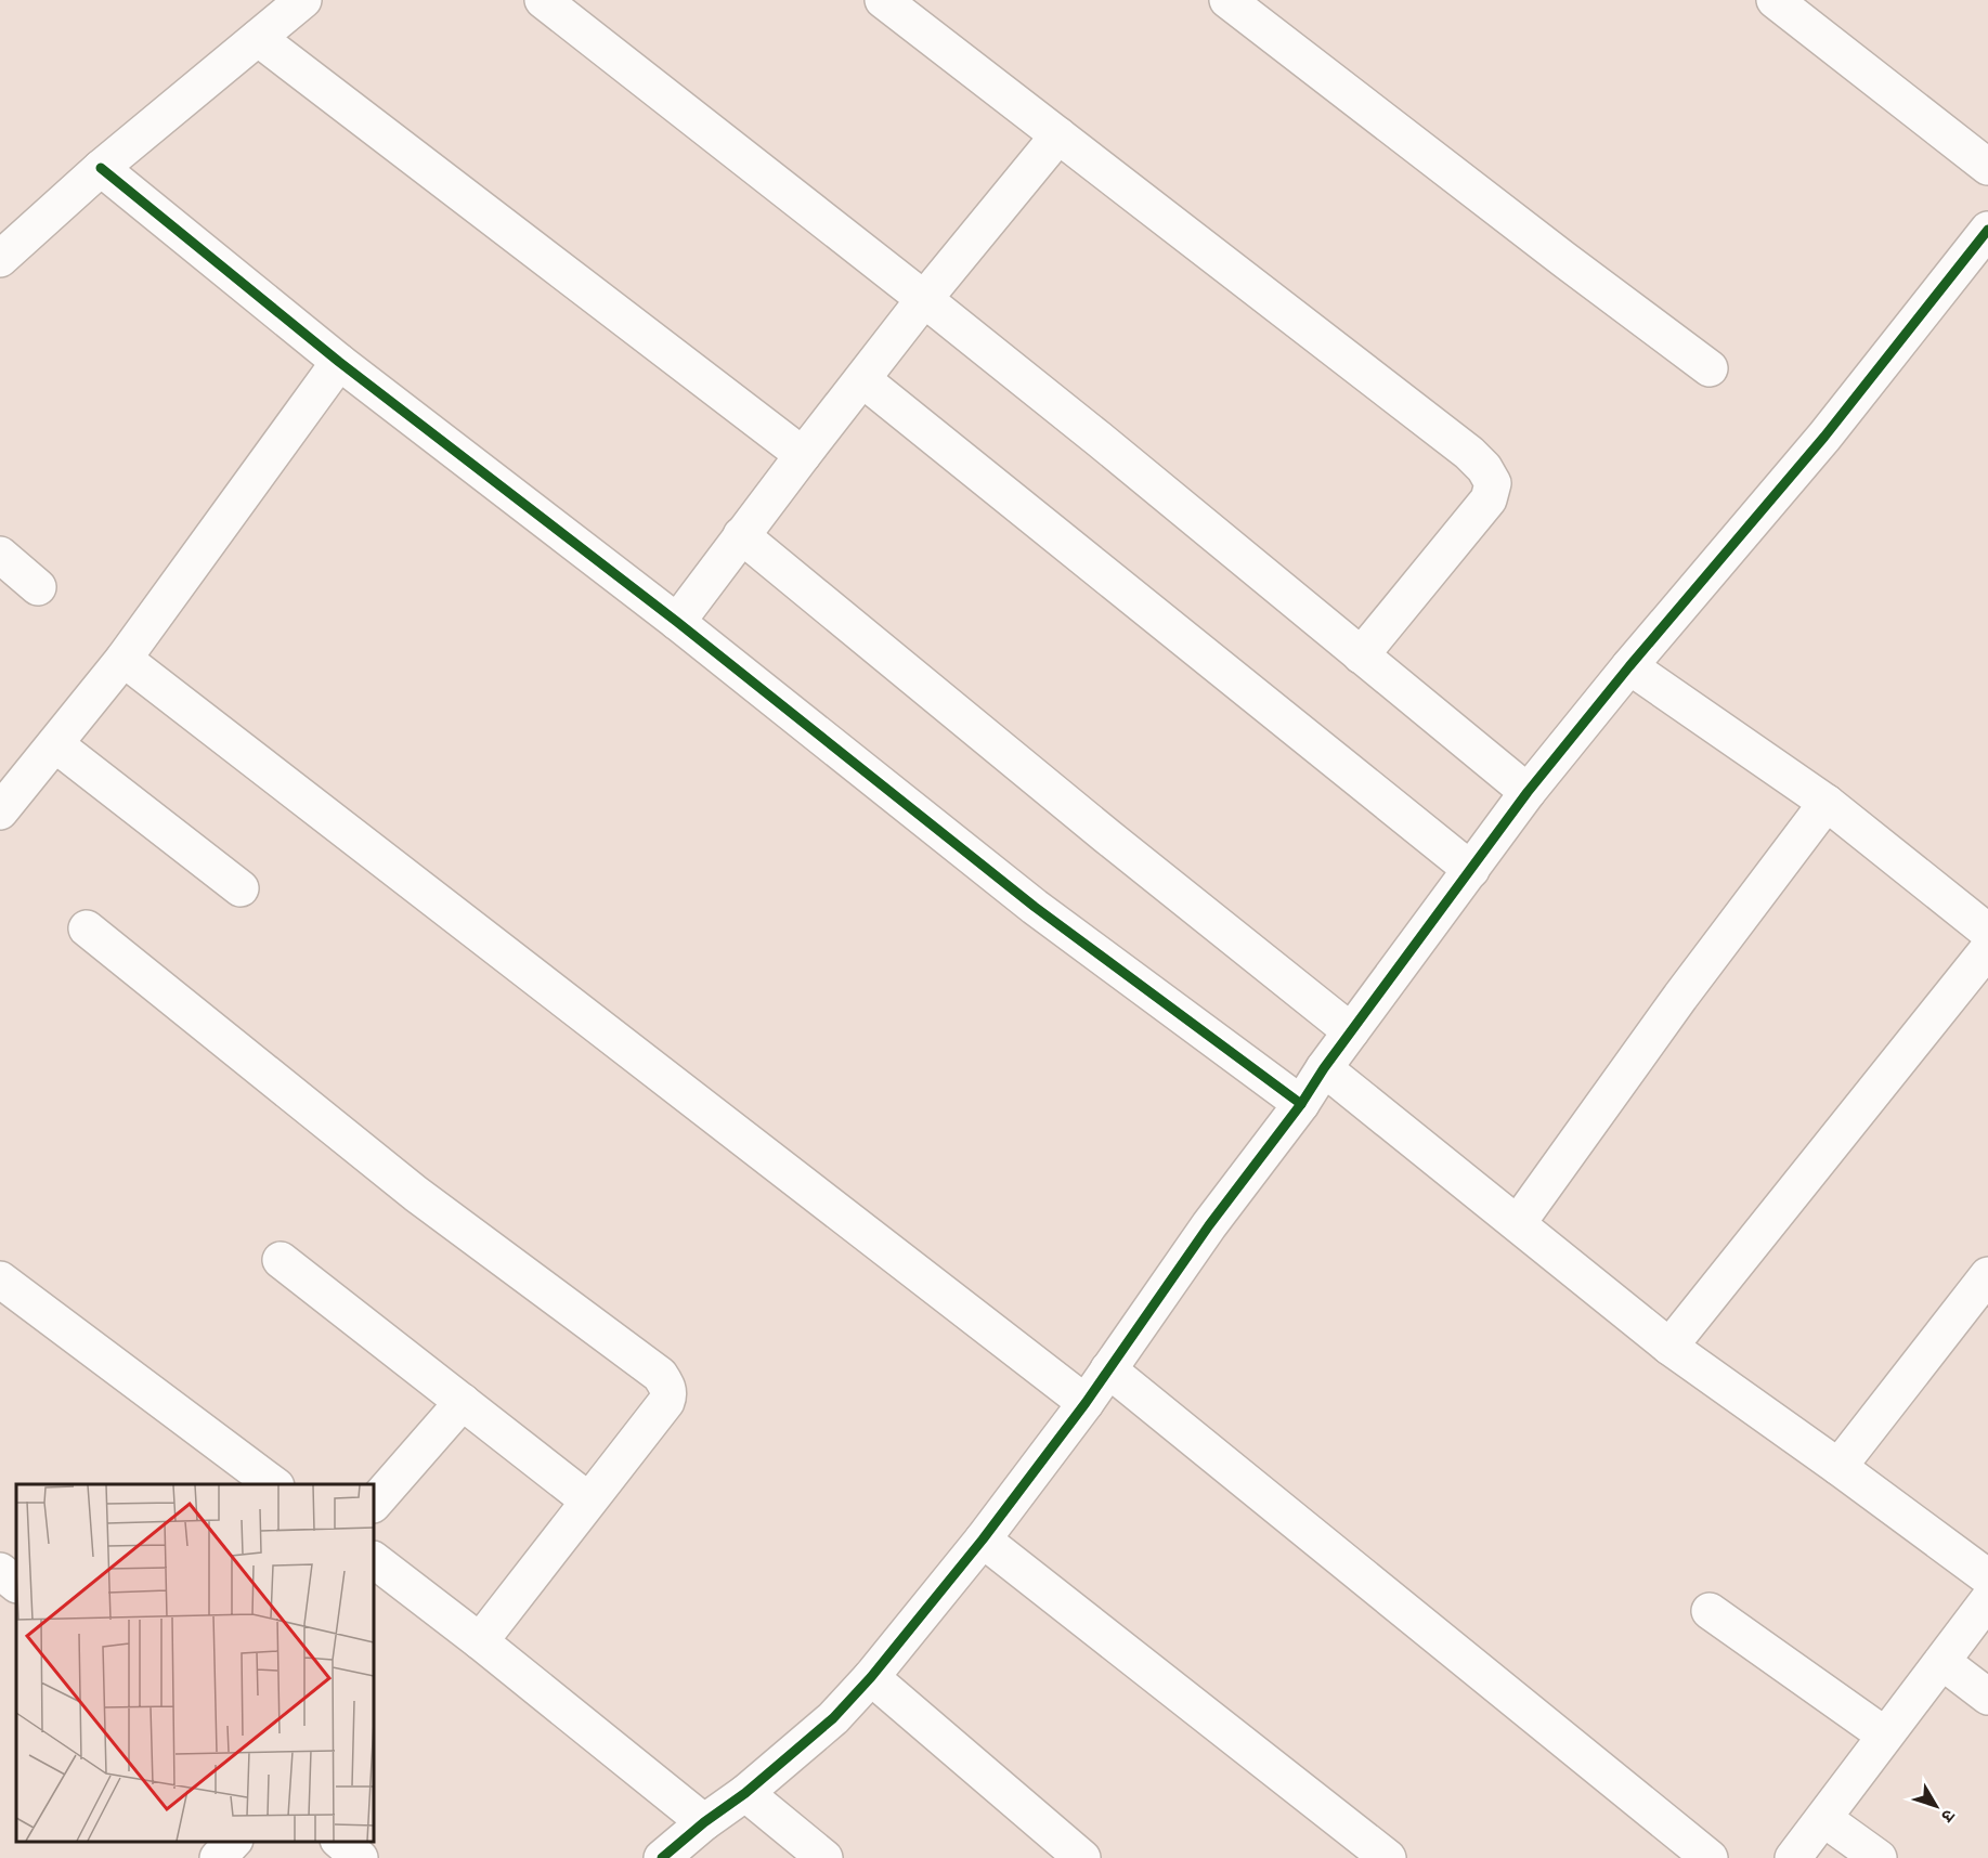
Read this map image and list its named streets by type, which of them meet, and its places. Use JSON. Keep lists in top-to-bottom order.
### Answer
{
  "north": "bottom right"
}
